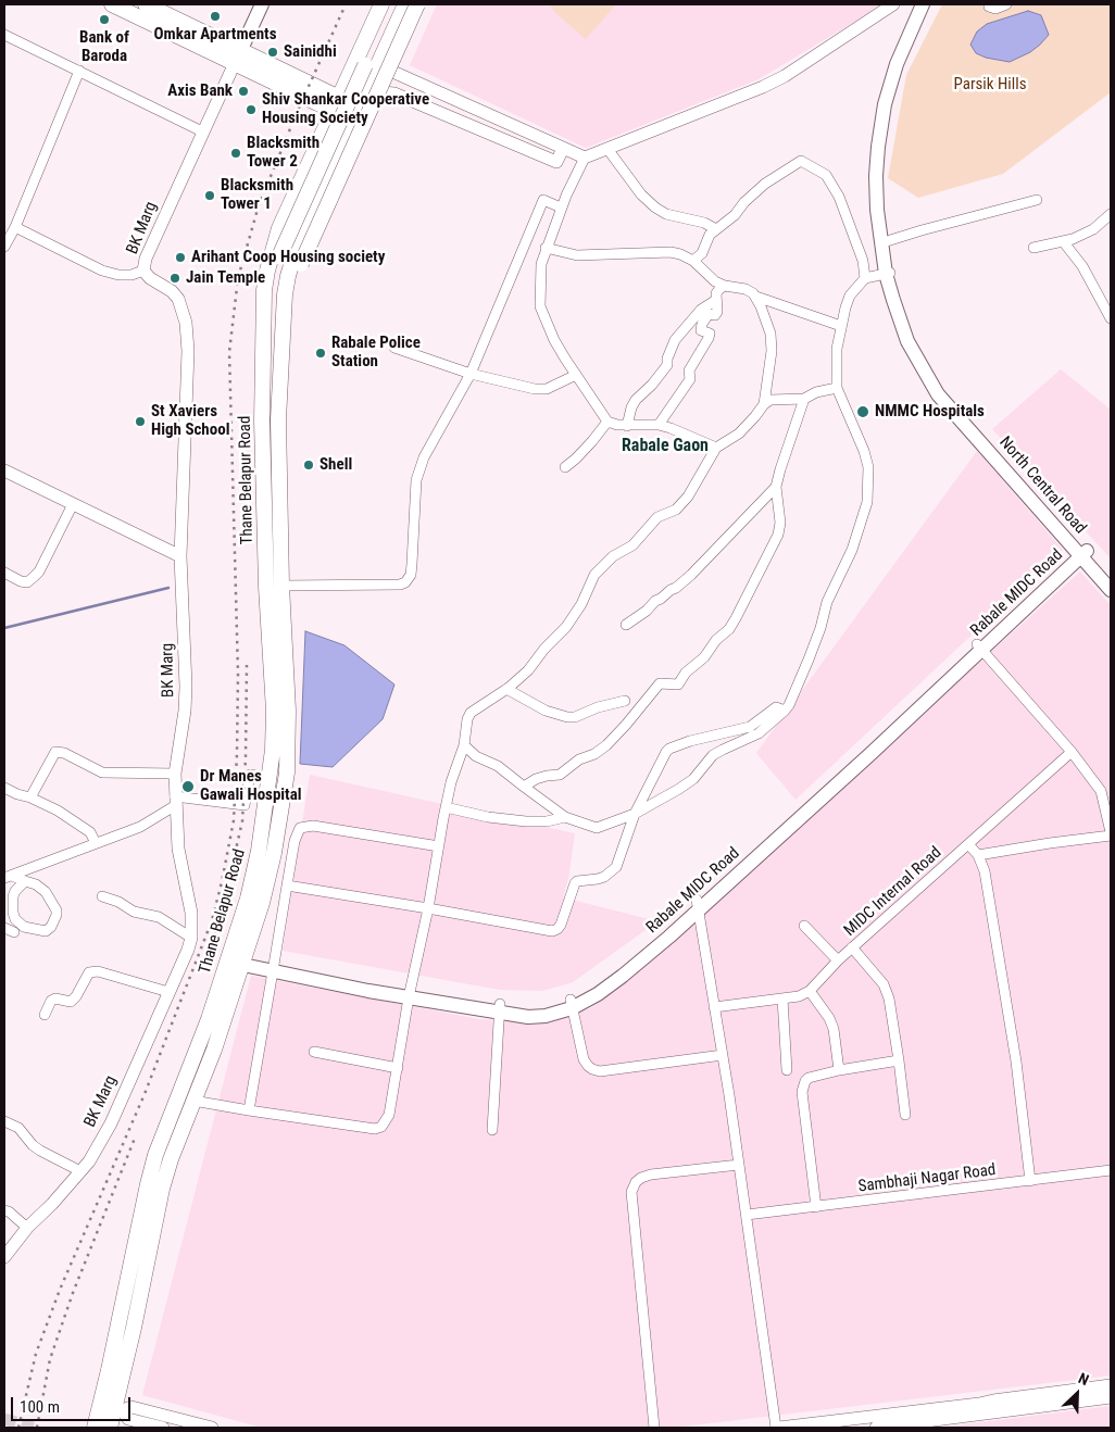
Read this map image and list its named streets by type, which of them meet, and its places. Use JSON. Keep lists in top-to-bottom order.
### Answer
{
  "streets": {
    "main road": ["Thane Belapur Road", "North Central Road", "Rabale MIDC Road"],
    "street": ["BK Marg", "MIDC Internal Road", "Sambhaji Nagar Road"]
  },
  "crossings": [
    ["Thane Belapur Road", "Rabale MIDC Road"],
    ["North Central Road", "Rabale MIDC Road"]
  ],
  "districts": ["Rabale Gaon"],
  "parks": ["Parsik Hills"],
  "places": [
    "Omkar Apartments",
    "Bank of Baroda",
    "Sainidhi",
    "Axis Bank",
    "Shiv Shankar Cooperative Housing Society",
    "Blacksmith Tower 2",
    "Blacksmith Tower 1",
    "Arihant Coop Housing society",
    "Jain Temple",
    "Rabale Police Station",
    "NMMC Hospitals",
    "St Xaviers High School",
    "Shell",
    "Dr Manes Gawali Hospital"
  ],
  "scale_bar": "100 m",
  "north": "top right"
}
